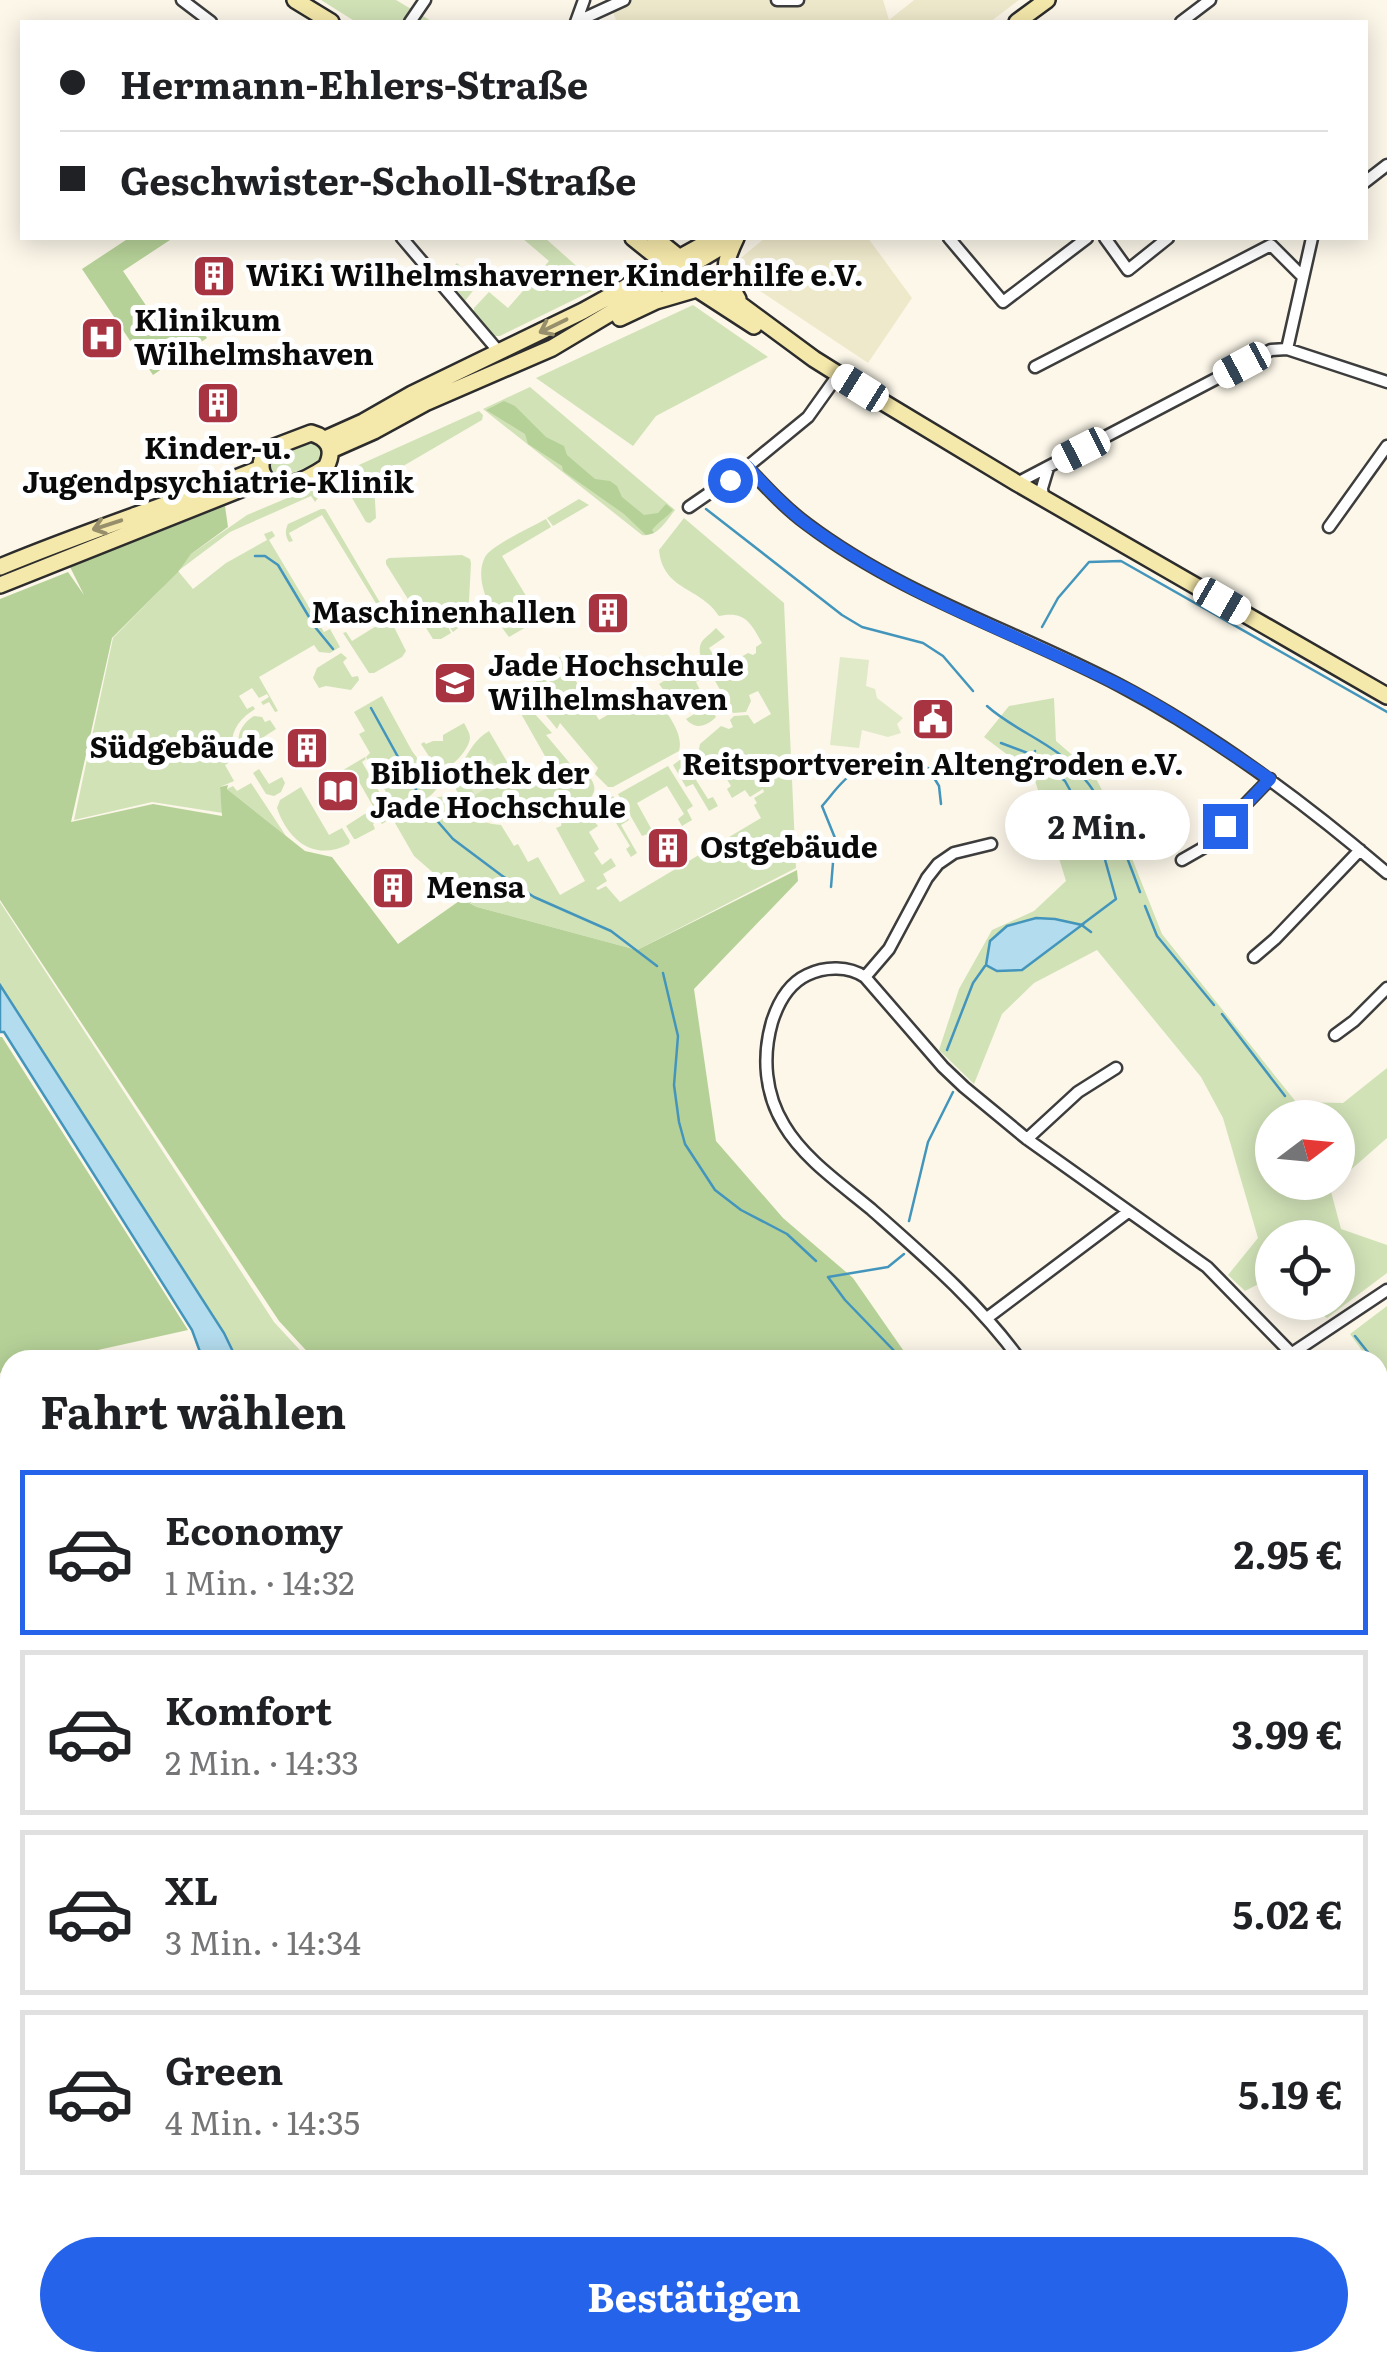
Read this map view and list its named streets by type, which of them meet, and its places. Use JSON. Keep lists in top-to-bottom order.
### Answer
{
  "places": {
    "building": [
      "WiKi Wilhelmshaverner Kinderhilfe e.V.",
      "Kinder-u. Jugendpsychiatrie-Klinik",
      "Maschinenhallen",
      "Südgebäude",
      "Ostgebäude",
      "Mensa"
    ],
    "hospital": ["Klinikum Wilhelmshaven"],
    "school or university": ["Jade Hochschule Wilhelmshaven"],
    "public building": ["Reitsportverein Altengroden e.V."],
    "library": ["Bibliothek der Jade Hochschule"]
  },
  "north": "right",
  "page": {
    "banner": ["Hermann-Ehlers-Straße", "Geschwister-Scholl-Straße"],
    "bubble": "2 Min.",
    "heading": "Fahrt wählen",
    "list": [
      {
        "name": "Economy",
        "note": "1 Min. · 14:32",
        "value": "2.95 €"
      },
      {
        "name": "Komfort",
        "note": "2 Min. · 14:33",
        "value": "3.99 €"
      },
      {
        "name": "XL",
        "note": "3 Min. · 14:34",
        "value": "5.02 €"
      },
      {
        "name": "Green",
        "note": "4 Min. · 14:35",
        "value": "5.19 €"
      }
    ],
    "buttons": "Bestätigen"
  }
}
